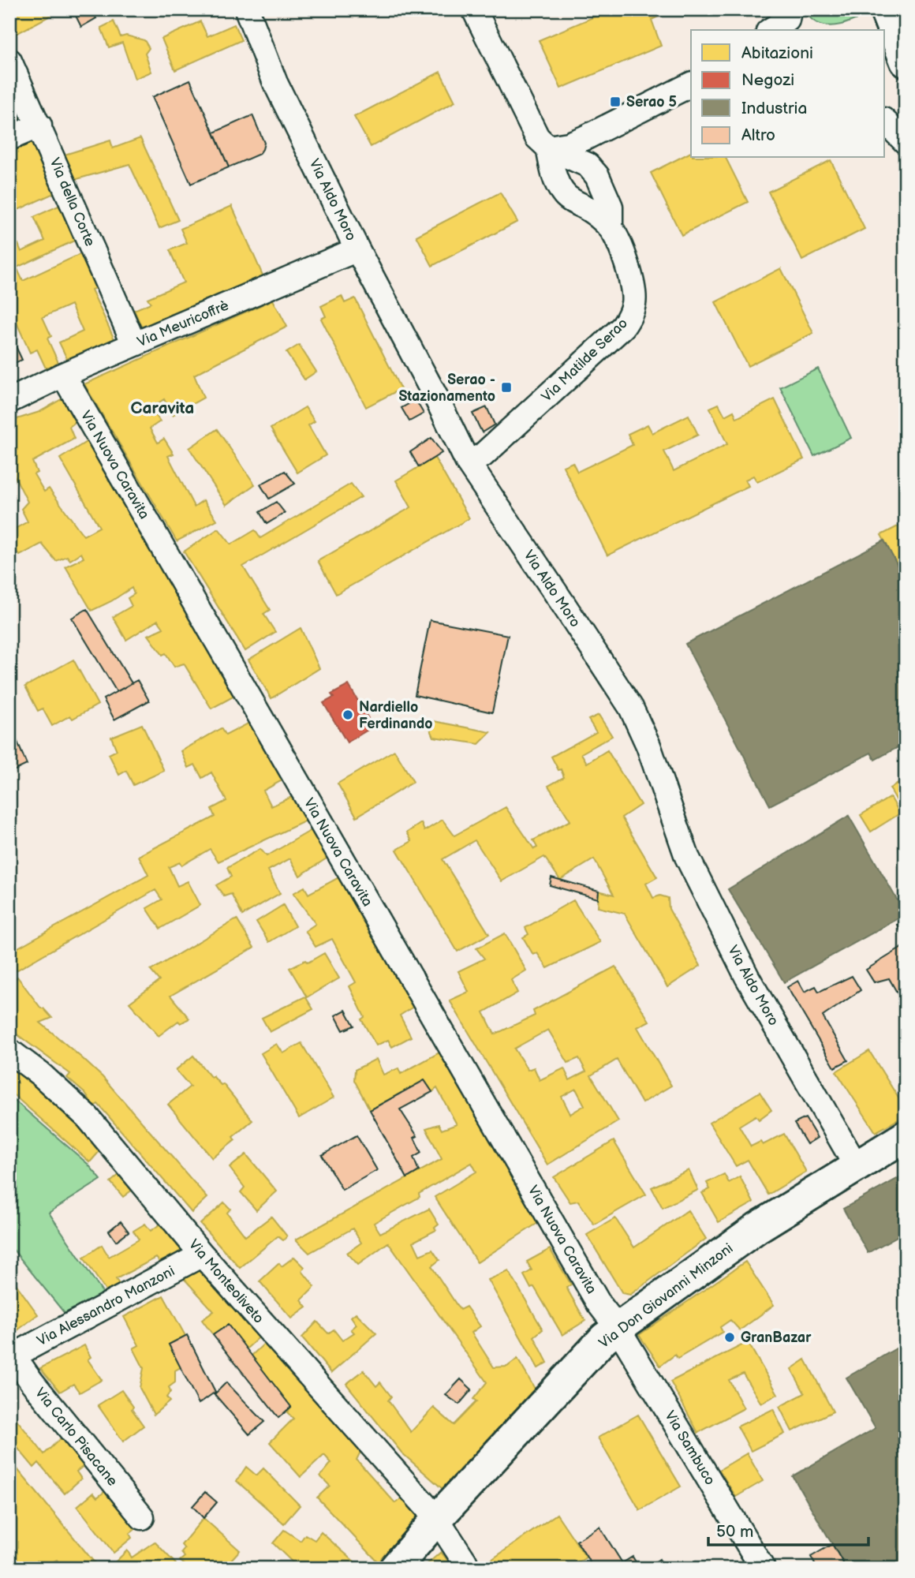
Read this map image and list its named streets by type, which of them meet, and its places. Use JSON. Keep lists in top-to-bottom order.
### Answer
{
  "streets": {
    "main road": ["Via Don Giovanni Minzoni"],
    "street": [
      "Via Aldo Moro",
      "Via della Corte",
      "Via Meuricoffrè",
      "Via Matilde Serao",
      "Via Nuova Caravita",
      "Via Monteoliveto",
      "Via Alessandro Manzoni",
      "Via Carlo Pisacane",
      "Via Sambuco"
    ]
  },
  "crossings": [
    ["Via Aldo Moro", "Via Meuricoffrè"],
    ["Via Aldo Moro", "Via Matilde Serao"],
    ["Via Aldo Moro", "Via Don Giovanni Minzoni"],
    ["Via della Corte", "Via Meuricoffrè"],
    ["Via Meuricoffrè", "Via Nuova Caravita"],
    ["Via Nuova Caravita", "Via Don Giovanni Minzoni"],
    ["Via Nuova Caravita", "Via Sambuco"],
    ["Via Monteoliveto", "Via Don Giovanni Minzoni"],
    ["Via Monteoliveto", "Via Alessandro Manzoni"],
    ["Via Don Giovanni Minzoni", "Via Sambuco"],
    ["Via Alessandro Manzoni", "Via Carlo Pisacane"]
  ],
  "districts": ["Caravita"],
  "places": {
    "transit": ["Serao 5", "Serao - Stazionamento"],
    "other": ["Nardiello Ferdinando", "GranBazar"]
  },
  "legend": [
    "Abitazioni",
    "Negozi",
    "Industria",
    "Altro"
  ],
  "scale_bar": "50 m"
}
